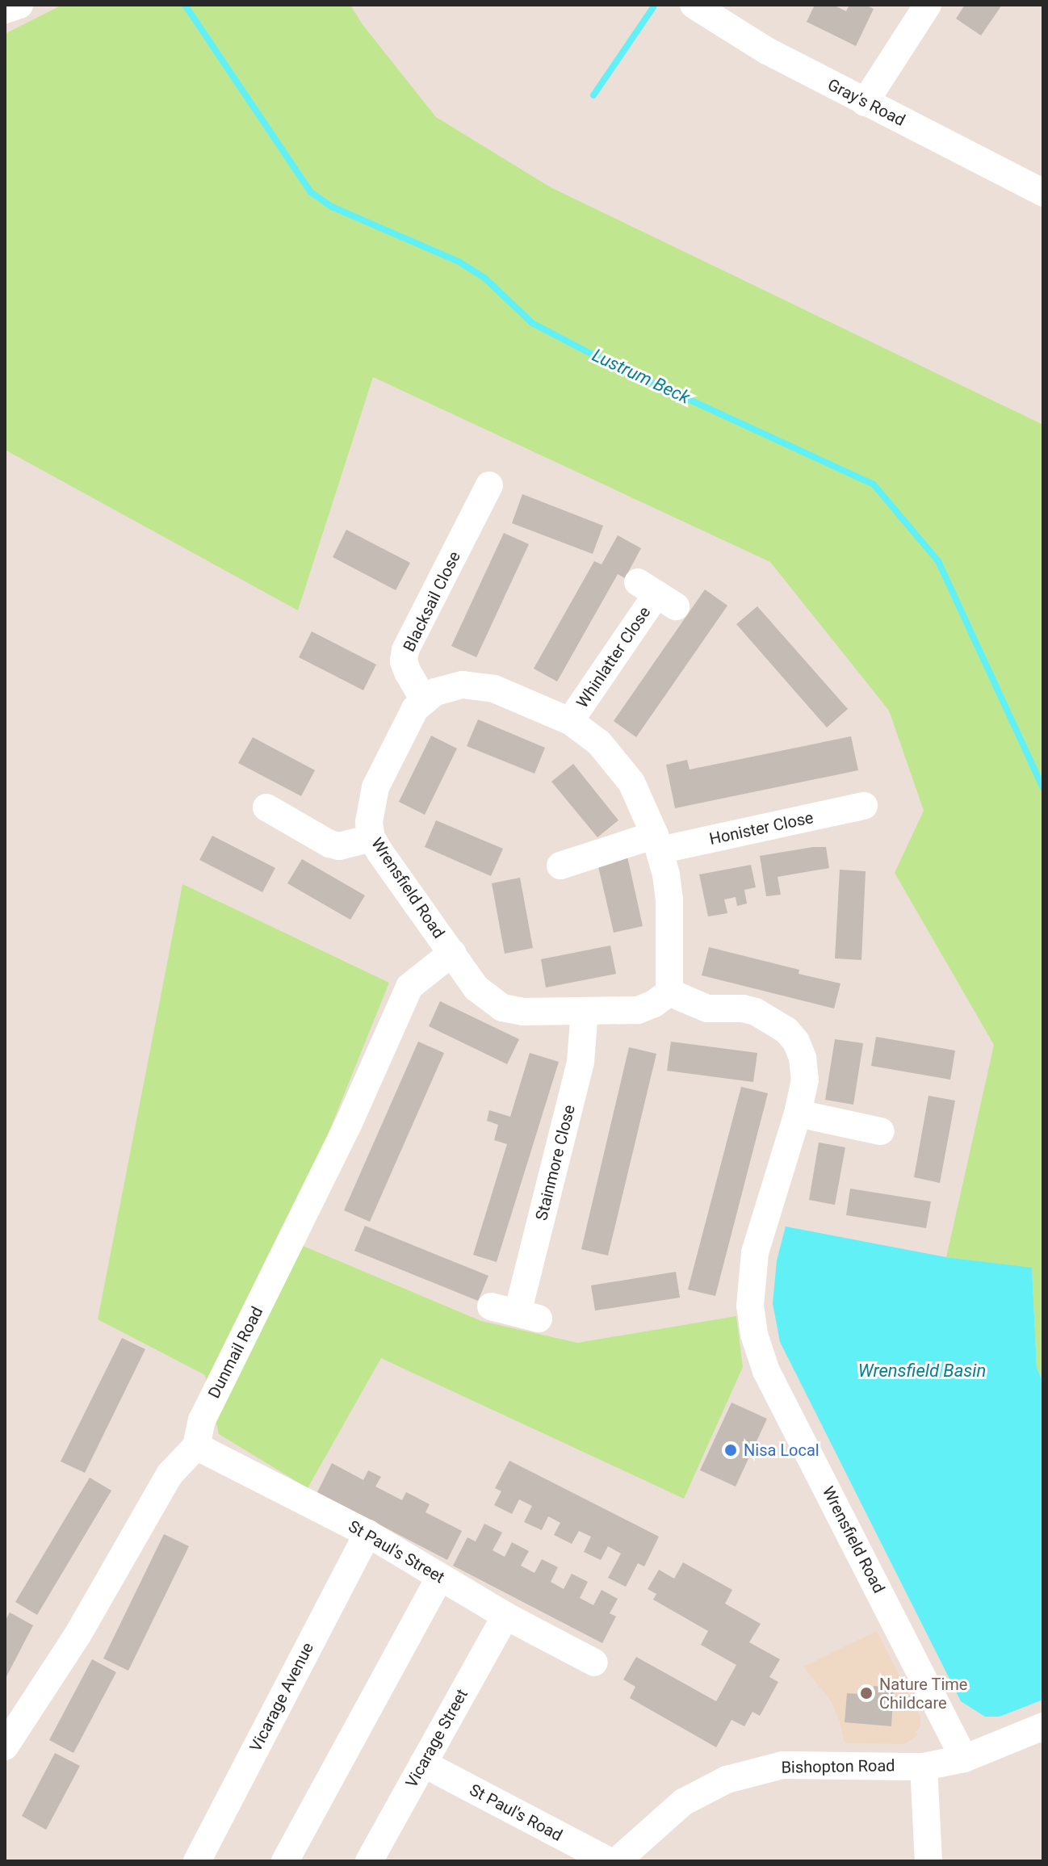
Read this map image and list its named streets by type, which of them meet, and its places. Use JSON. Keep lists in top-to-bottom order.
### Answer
{
  "streets": {
    "street": [
      "Gray's Road",
      "Blacksail Close",
      "Whinlatter Close",
      "Honister Close",
      "Wrensfield Road",
      "Stainmore Close",
      "Dunmail Road",
      "St Paul's Street",
      "Vicarage Avenue",
      "Vicarage Street",
      "Bishopton Road",
      "St Paul's Road"
    ]
  },
  "crossings": [
    ["Blacksail Close", "Wrensfield Road"],
    ["Wrensfield Road", "Stainmore Close"],
    ["Wrensfield Road", "Dunmail Road"],
    ["Wrensfield Road", "Bishopton Road"],
    ["Dunmail Road", "St Paul's Street"],
    ["St Paul's Street", "Vicarage Avenue"],
    ["St Paul's Street", "Vicarage Street"],
    ["Vicarage Street", "St Paul's Road"]
  ],
  "water": ["Lustrum Beck", "Wrensfield Basin"],
  "places": ["Nisa Local", "Nature Time Childcare"]
}
